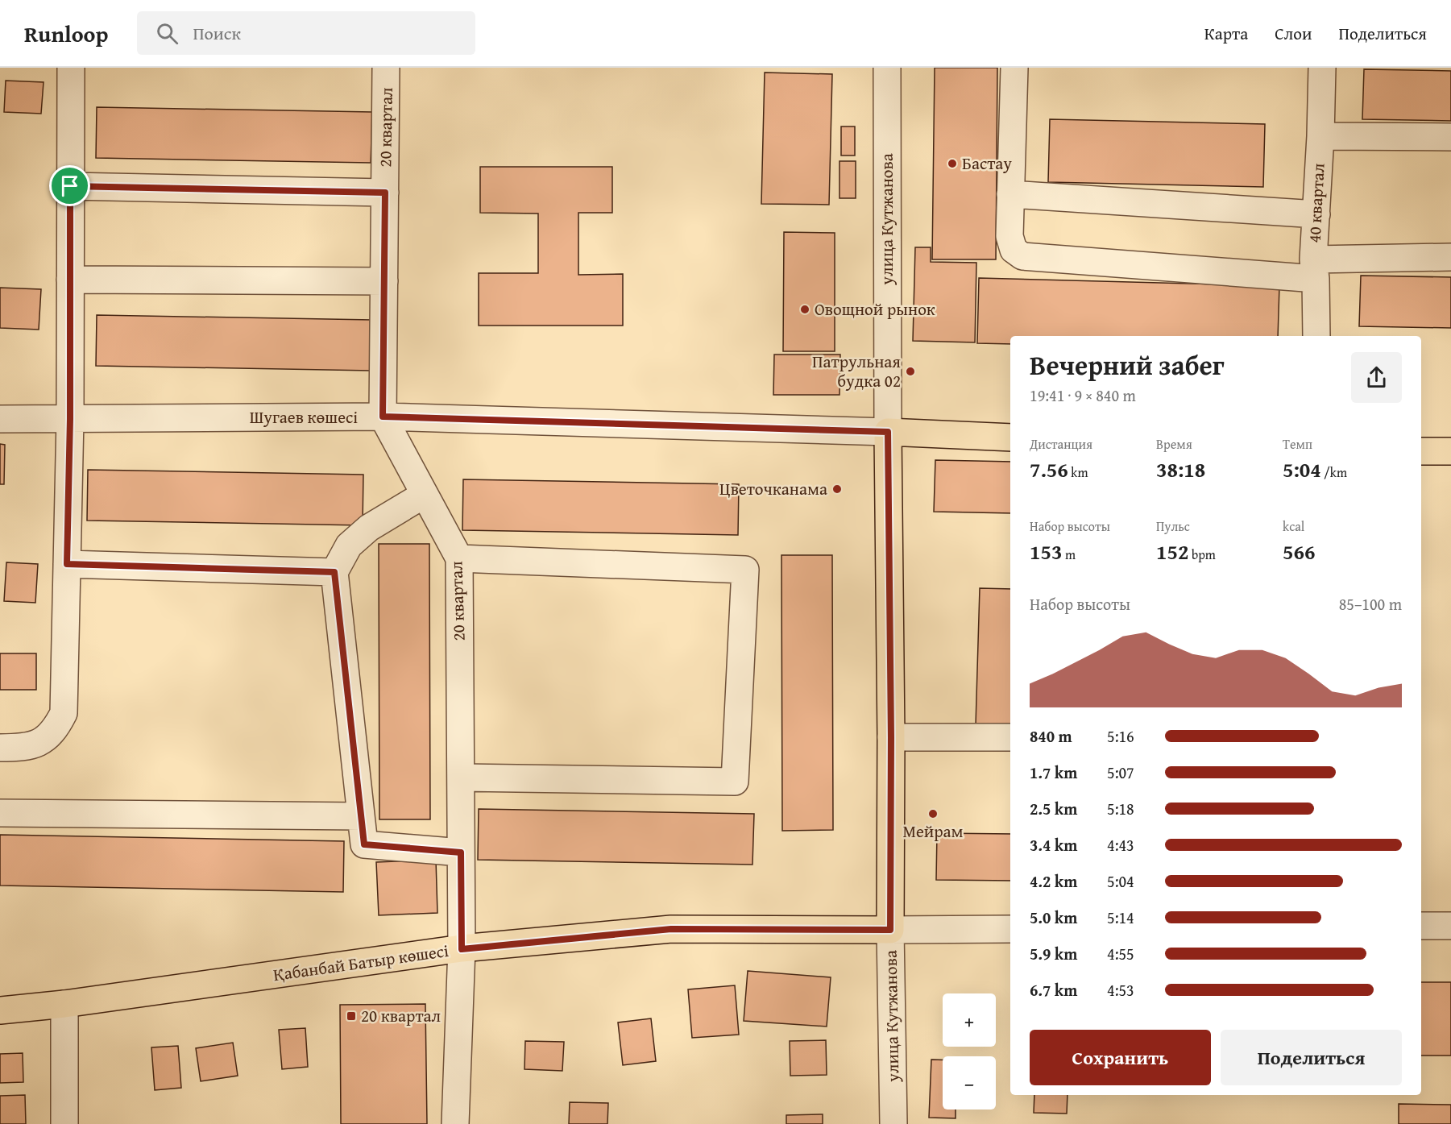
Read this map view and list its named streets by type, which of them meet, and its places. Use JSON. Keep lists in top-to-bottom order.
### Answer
{
  "streets": {
    "main road": ["улица Кутжанова", "Шугаев көшесі", "Қабанбай Батыр көшесі"],
    "street": ["20 квартал", "40 квартал"]
  },
  "crossings": [
    ["20 квартал", "Шугаев көшесі"],
    ["20 квартал", "Қабанбай Батыр көшесі"],
    ["улица Кутжанова", "Шугаев көшесі"],
    ["улица Кутжанова", "Қабанбай Батыр көшесі"]
  ],
  "places": {
    "other": [
      "Бастау",
      "Овощной рынок",
      "Патрульная будка 02",
      "Цветочканама",
      "Мейрам"
    ],
    "transit": ["20 квартал"]
  },
  "page": {
    "header": "Runloop",
    "search": "Поиск",
    "nav": ["Карта", "Слои", "Поделиться"],
    "heading": ["Вечерний забег", "19:41 · 9 × 840 m"],
    "stats": [
      ["Дистанция", "7.56 km"],
      ["Время", "38:18"],
      ["Темп", "5:04 /km"],
      ["Набор высоты", "153 m"],
      ["Пульс", "152 bpm"],
      ["kcal", "566"]
    ],
    "chart": ["Набор высоты", "85–100 m"],
    "list": [
      {
        "name": "840 m",
        "note": "5:16"
      },
      {
        "name": "1.7 km",
        "note": "5:07"
      },
      {
        "name": "2.5 km",
        "note": "5:18"
      },
      {
        "name": "3.4 km",
        "note": "4:43"
      },
      {
        "name": "4.2 km",
        "note": "5:04"
      },
      {
        "name": "5.0 km",
        "note": "5:14"
      },
      {
        "name": "5.9 km",
        "note": "4:55"
      },
      {
        "name": "6.7 km",
        "note": "4:53"
      }
    ],
    "map_buttons": ["+", "−"],
    "buttons": ["Сохранить", "Поделиться"]
  }
}
